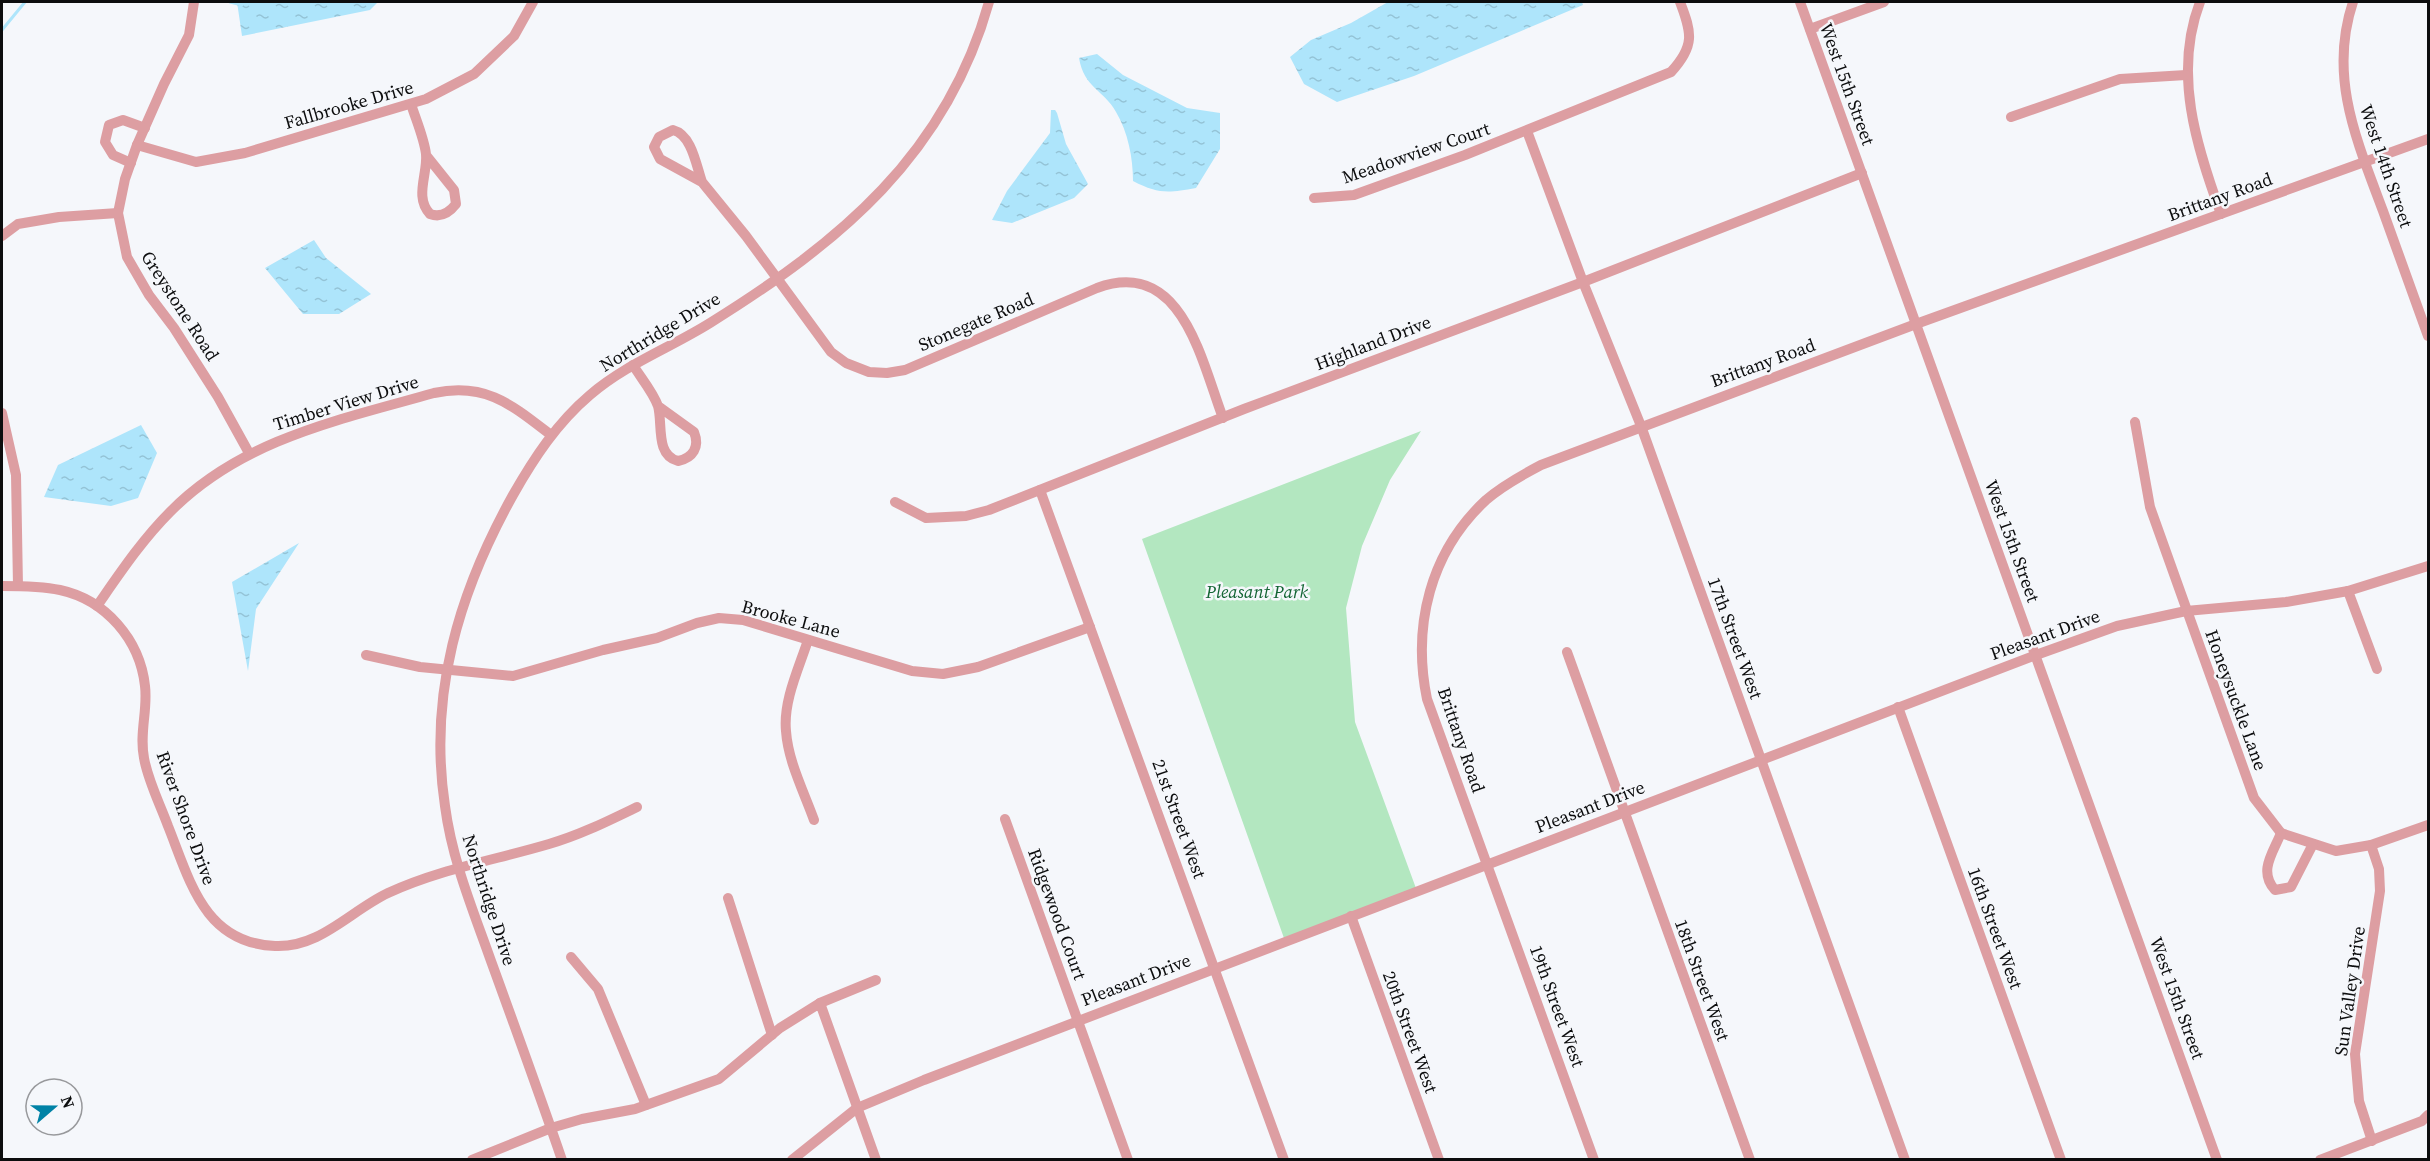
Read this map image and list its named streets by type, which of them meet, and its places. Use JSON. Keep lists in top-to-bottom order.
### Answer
{
  "streets": {
    "street": [
      "West 15th Street",
      "Fallbrooke Drive",
      "Meadowview Court",
      "West 14th Street",
      "Brittany Road",
      "Greystone Road",
      "Stonegate Road",
      "Northridge Drive",
      "Highland Drive",
      "Timber View Drive",
      "Brooke Lane",
      "Pleasant Drive",
      "17th Street West",
      "Honeysuckle Lane",
      "River Shore Drive",
      "21st Street West",
      "Ridgewood Court",
      "16th Street West",
      "18th Street West",
      "Sun Valley Drive",
      "19th Street West",
      "20th Street West"
    ]
  },
  "crossings": [
    ["West 15th Street", "Brittany Road"],
    ["West 15th Street", "Highland Drive"],
    ["West 15th Street", "Pleasant Drive"],
    ["Fallbrooke Drive", "Greystone Road"],
    ["Meadowview Court", "17th Street West"],
    ["West 14th Street", "Brittany Road"],
    ["Brittany Road", "Pleasant Drive"],
    ["Brittany Road", "17th Street West"],
    ["Brittany Road", "19th Street West"],
    ["Greystone Road", "Timber View Drive"],
    ["Stonegate Road", "Northridge Drive"],
    ["Stonegate Road", "Highland Drive"],
    ["Northridge Drive", "Timber View Drive"],
    ["Northridge Drive", "Brooke Lane"],
    ["Northridge Drive", "River Shore Drive"],
    ["Highland Drive", "17th Street West"],
    ["Highland Drive", "21st Street West"],
    ["Timber View Drive", "River Shore Drive"],
    ["Brooke Lane", "21st Street West"],
    ["Pleasant Drive", "17th Street West"],
    ["Pleasant Drive", "Honeysuckle Lane"],
    ["Pleasant Drive", "21st Street West"],
    ["Pleasant Drive", "Ridgewood Court"],
    ["Pleasant Drive", "16th Street West"],
    ["Pleasant Drive", "18th Street West"],
    ["Pleasant Drive", "19th Street West"],
    ["Pleasant Drive", "20th Street West"]
  ],
  "parks": ["Pleasant Park"],
  "north": "right"
}
